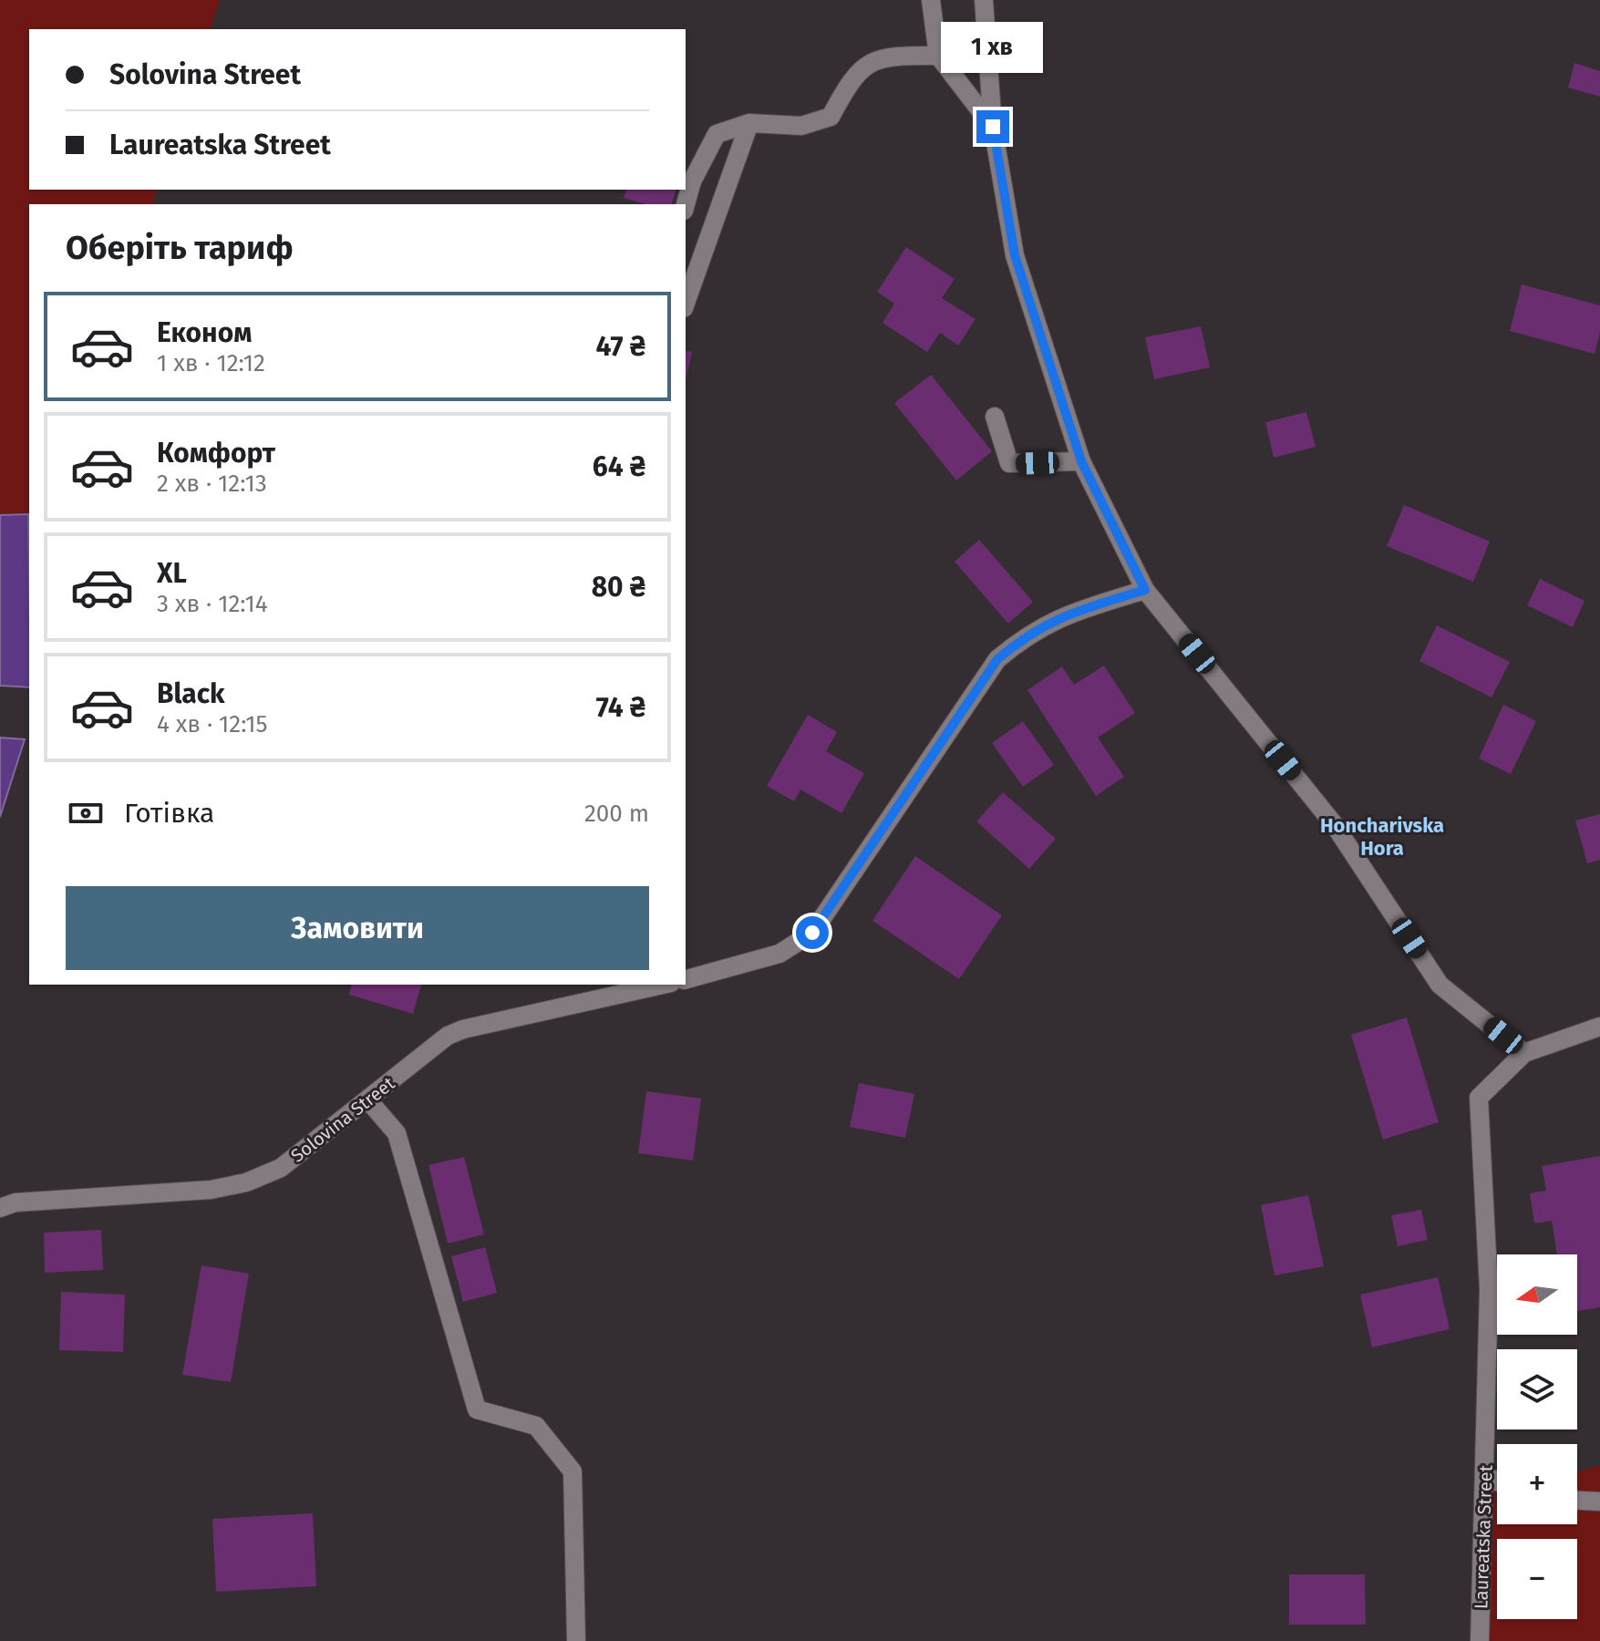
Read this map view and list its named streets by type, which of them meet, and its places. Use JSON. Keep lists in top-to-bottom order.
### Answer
{
  "streets": {
    "street": ["Solovina Street", "Laureatska Street"]
  },
  "districts": ["Honcharivska Hora"],
  "north": "left",
  "page": {
    "bubble": "1 хв",
    "banner": ["Solovina Street", "Laureatska Street"],
    "heading": "Оберіть тариф",
    "list": [
      {
        "name": "Економ",
        "note": "1 хв · 12:12",
        "value": "47 ₴"
      },
      {
        "name": "Комфорт",
        "note": "2 хв · 12:13",
        "value": "64 ₴"
      },
      {
        "name": "XL",
        "note": "3 хв · 12:14",
        "value": "80 ₴"
      },
      {
        "name": "Black",
        "note": "4 хв · 12:15",
        "value": "74 ₴"
      }
    ],
    "pay": ["Готівка", "200 m"],
    "buttons": "Замовити",
    "map_buttons": ["+", "−"]
  }
}
